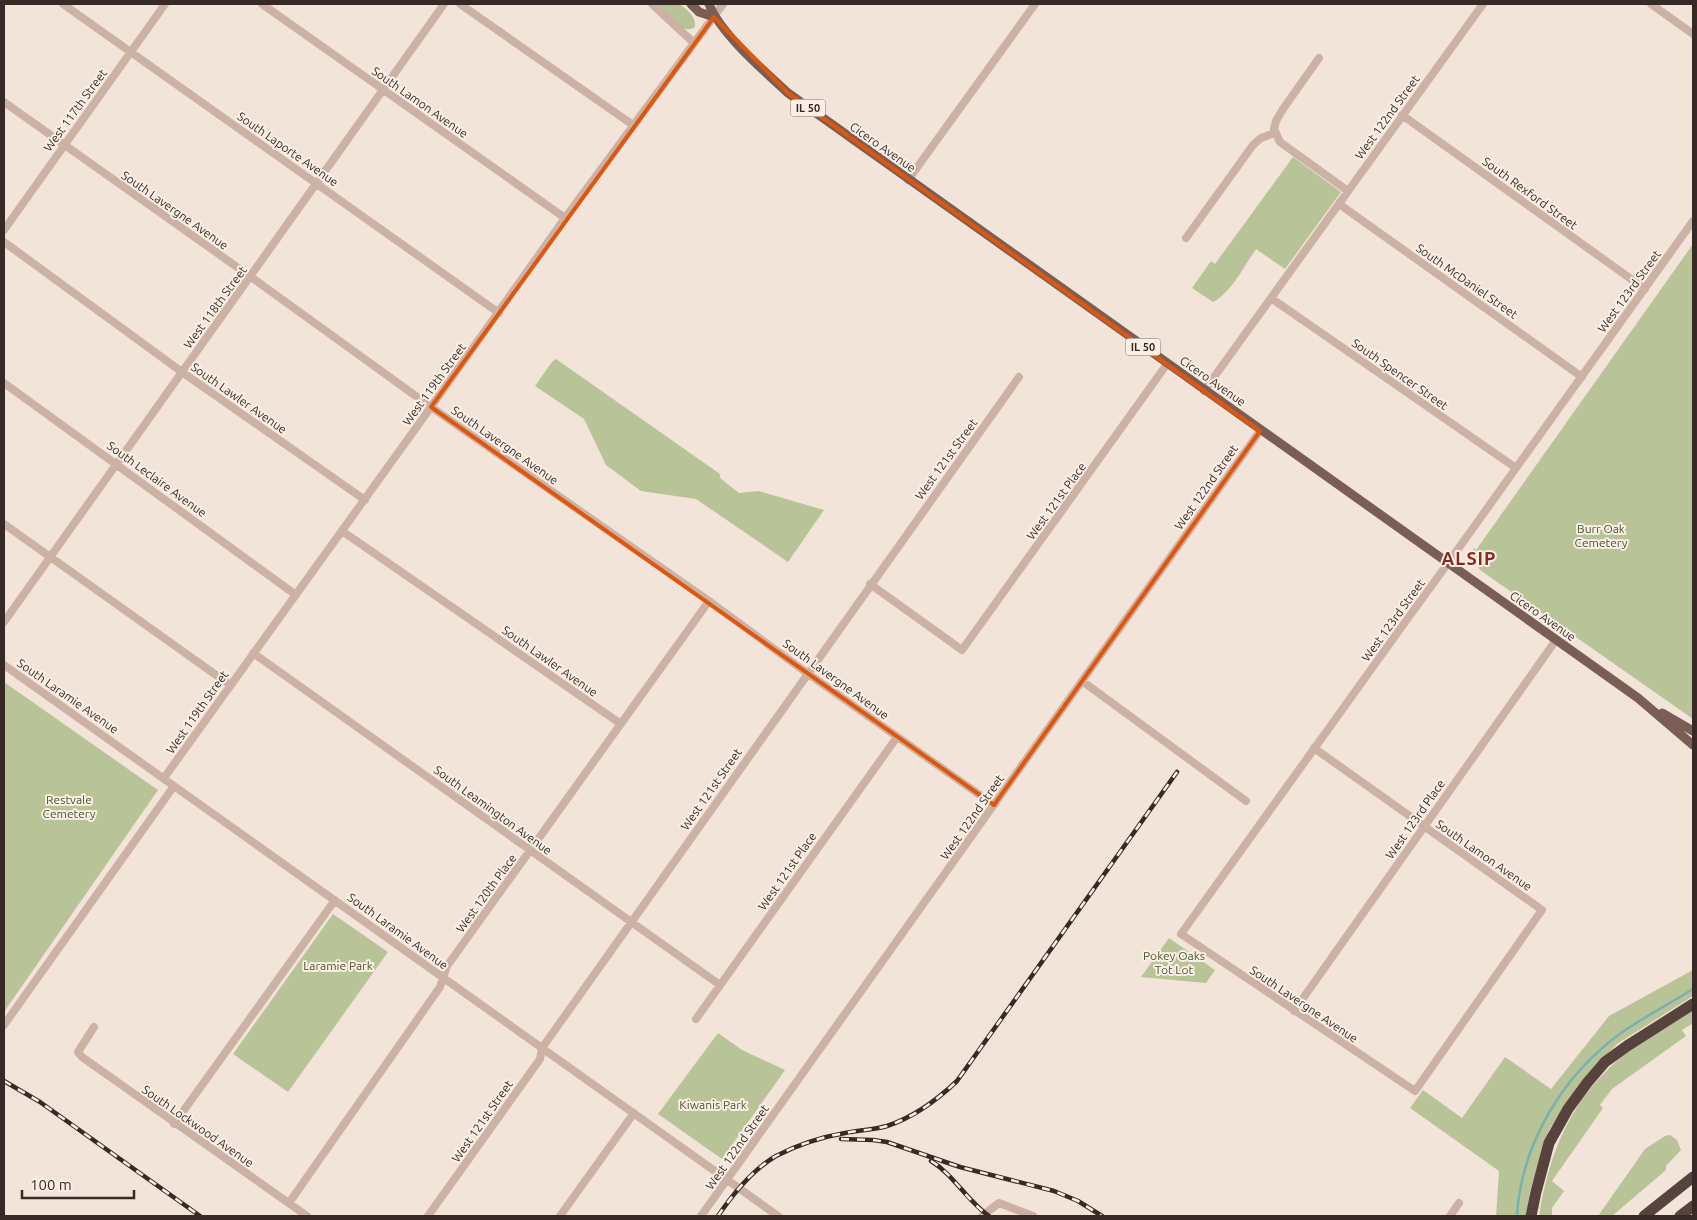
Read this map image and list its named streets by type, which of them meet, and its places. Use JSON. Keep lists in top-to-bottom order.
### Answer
{
  "streets": {
    "main road": ["IL 50", "Cicero Avenue"],
    "street": [
      "South Lamon Avenue",
      "West 117th Street",
      "West 122nd Street",
      "South Laporte Avenue",
      "South Rexford Street",
      "South Lavergne Avenue",
      "South McDaniel Street",
      "West 123rd Street",
      "West 118th Street",
      "South Spencer Street",
      "West 119th Street",
      "South Lawler Avenue",
      "West 121st Street",
      "South Leclaire Avenue",
      "West 121st Place",
      "South Laramie Avenue",
      "South Leamington Avenue",
      "West 123rd Place",
      "West 120th Place",
      "South Lockwood Avenue"
    ]
  },
  "crossings": [
    ["South Lamon Avenue", "South Lavergne Avenue"],
    ["South Lamon Avenue", "West 123rd Street"],
    ["South Lamon Avenue", "West 118th Street"],
    ["South Lamon Avenue", "West 119th Street"],
    ["South Lamon Avenue", "West 123rd Place"],
    ["West 117th Street", "South Laporte Avenue"],
    ["West 117th Street", "South Lavergne Avenue"],
    ["West 122nd Street", "Cicero Avenue"],
    ["West 122nd Street", "South Rexford Street"],
    ["West 122nd Street", "South Lavergne Avenue"],
    ["West 122nd Street", "South McDaniel Street"],
    ["West 122nd Street", "South Spencer Street"],
    ["West 122nd Street", "South Laramie Avenue"],
    ["Cicero Avenue", "West 123rd Street"],
    ["Cicero Avenue", "West 119th Street"],
    ["Cicero Avenue", "West 121st Place"],
    ["Cicero Avenue", "West 123rd Place"],
    ["South Laporte Avenue", "West 118th Street"],
    ["South Laporte Avenue", "West 119th Street"],
    ["South Rexford Street", "West 123rd Street"],
    ["South Lavergne Avenue", "West 123rd Street"],
    ["South Lavergne Avenue", "West 118th Street"],
    ["South Lavergne Avenue", "West 119th Street"],
    ["South Lavergne Avenue", "West 121st Street"],
    ["South Lavergne Avenue", "West 121st Place"],
    ["South Lavergne Avenue", "West 123rd Place"],
    ["South Lavergne Avenue", "West 120th Place"],
    ["South McDaniel Street", "West 123rd Street"],
    ["West 123rd Street", "South Spencer Street"],
    ["West 118th Street", "South Lawler Avenue"],
    ["West 118th Street", "South Leclaire Avenue"],
    ["West 119th Street", "South Lawler Avenue"],
    ["West 119th Street", "South Leclaire Avenue"],
    ["West 119th Street", "South Laramie Avenue"],
    ["West 119th Street", "South Leamington Avenue"],
    ["South Lawler Avenue", "West 120th Place"],
    ["West 121st Street", "West 121st Place"],
    ["West 121st Street", "South Laramie Avenue"],
    ["West 121st Street", "South Leamington Avenue"],
    ["West 121st Place", "South Leamington Avenue"],
    ["South Laramie Avenue", "West 120th Place"],
    ["South Leamington Avenue", "West 120th Place"],
    ["West 120th Place", "South Lockwood Avenue"]
  ],
  "districts": ["ALSIP"],
  "parks": [
    "Burr Oak Cemetery",
    "Restvale Cemetery",
    "Pokey Oaks Tot Lot",
    "Laramie Park",
    "Kiwanis Park"
  ],
  "scale_bar": "100 m"
}
